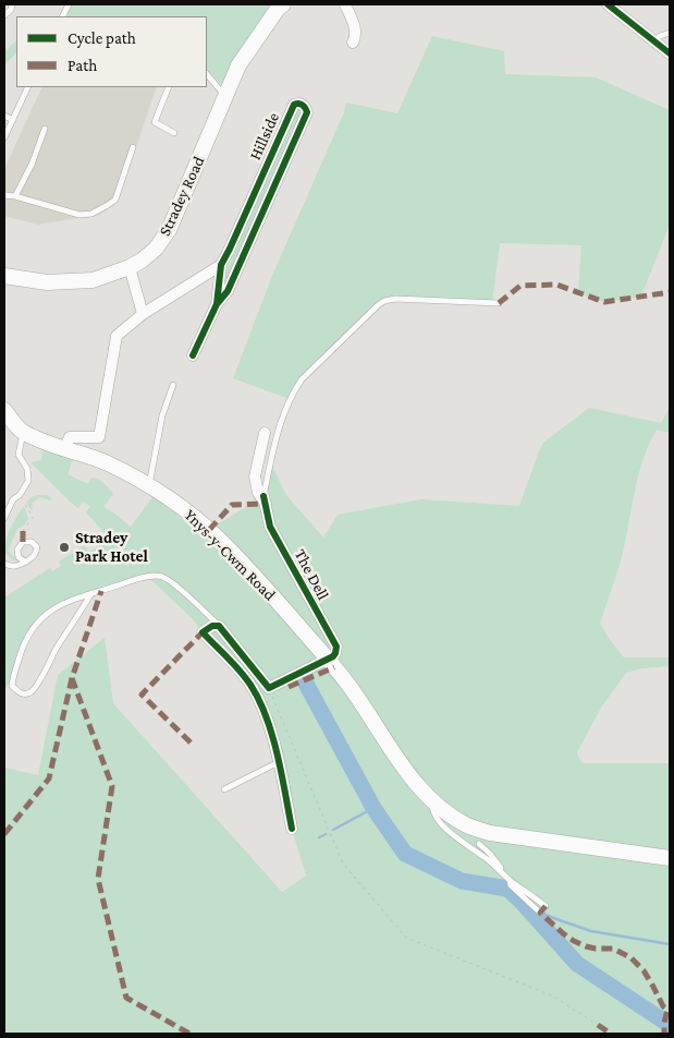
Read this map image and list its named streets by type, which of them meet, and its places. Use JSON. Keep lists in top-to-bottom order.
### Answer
{
  "streets": {
    "main road": ["Stradey Road", "Ynys-y-Cwm Road"],
    "street": ["Hillside", "The Dell"]
  },
  "crossings": [
    ["Hillside", "Ynys-y-Cwm Road"],
    ["Ynys-y-Cwm Road", "The Dell"]
  ],
  "places": ["Stradey Park Hotel"],
  "legend": ["Cycle path", "Path"]
}
